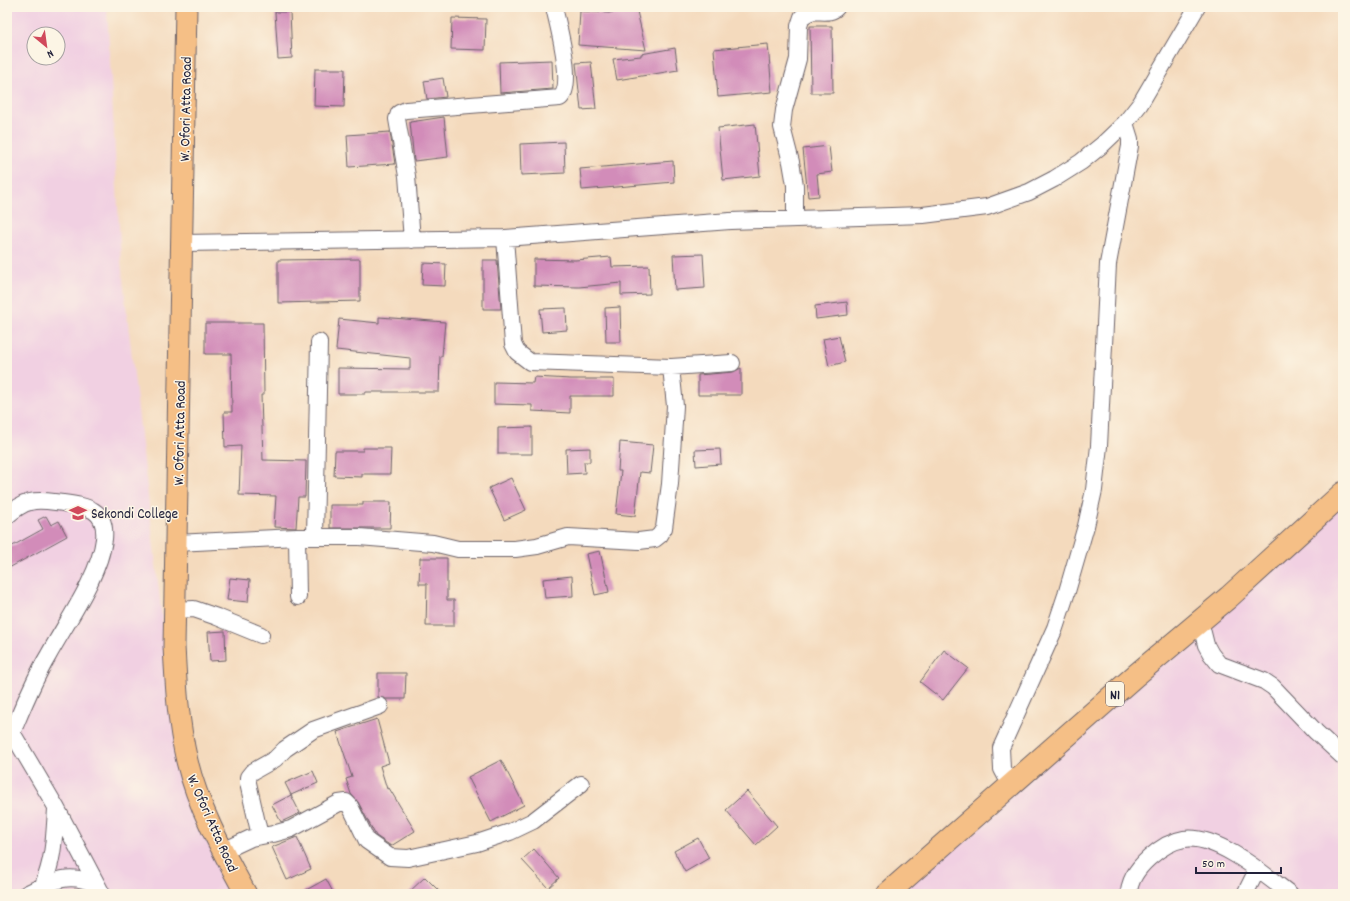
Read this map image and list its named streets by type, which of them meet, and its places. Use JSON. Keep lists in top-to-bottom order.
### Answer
{
  "streets": {
    "highway": ["N1"],
    "main road": ["W. Ofori Atta Road"]
  },
  "places": {
    "school or university": ["Sekondi College"]
  },
  "scale_bar": "50 m",
  "north": "bottom right"
}
